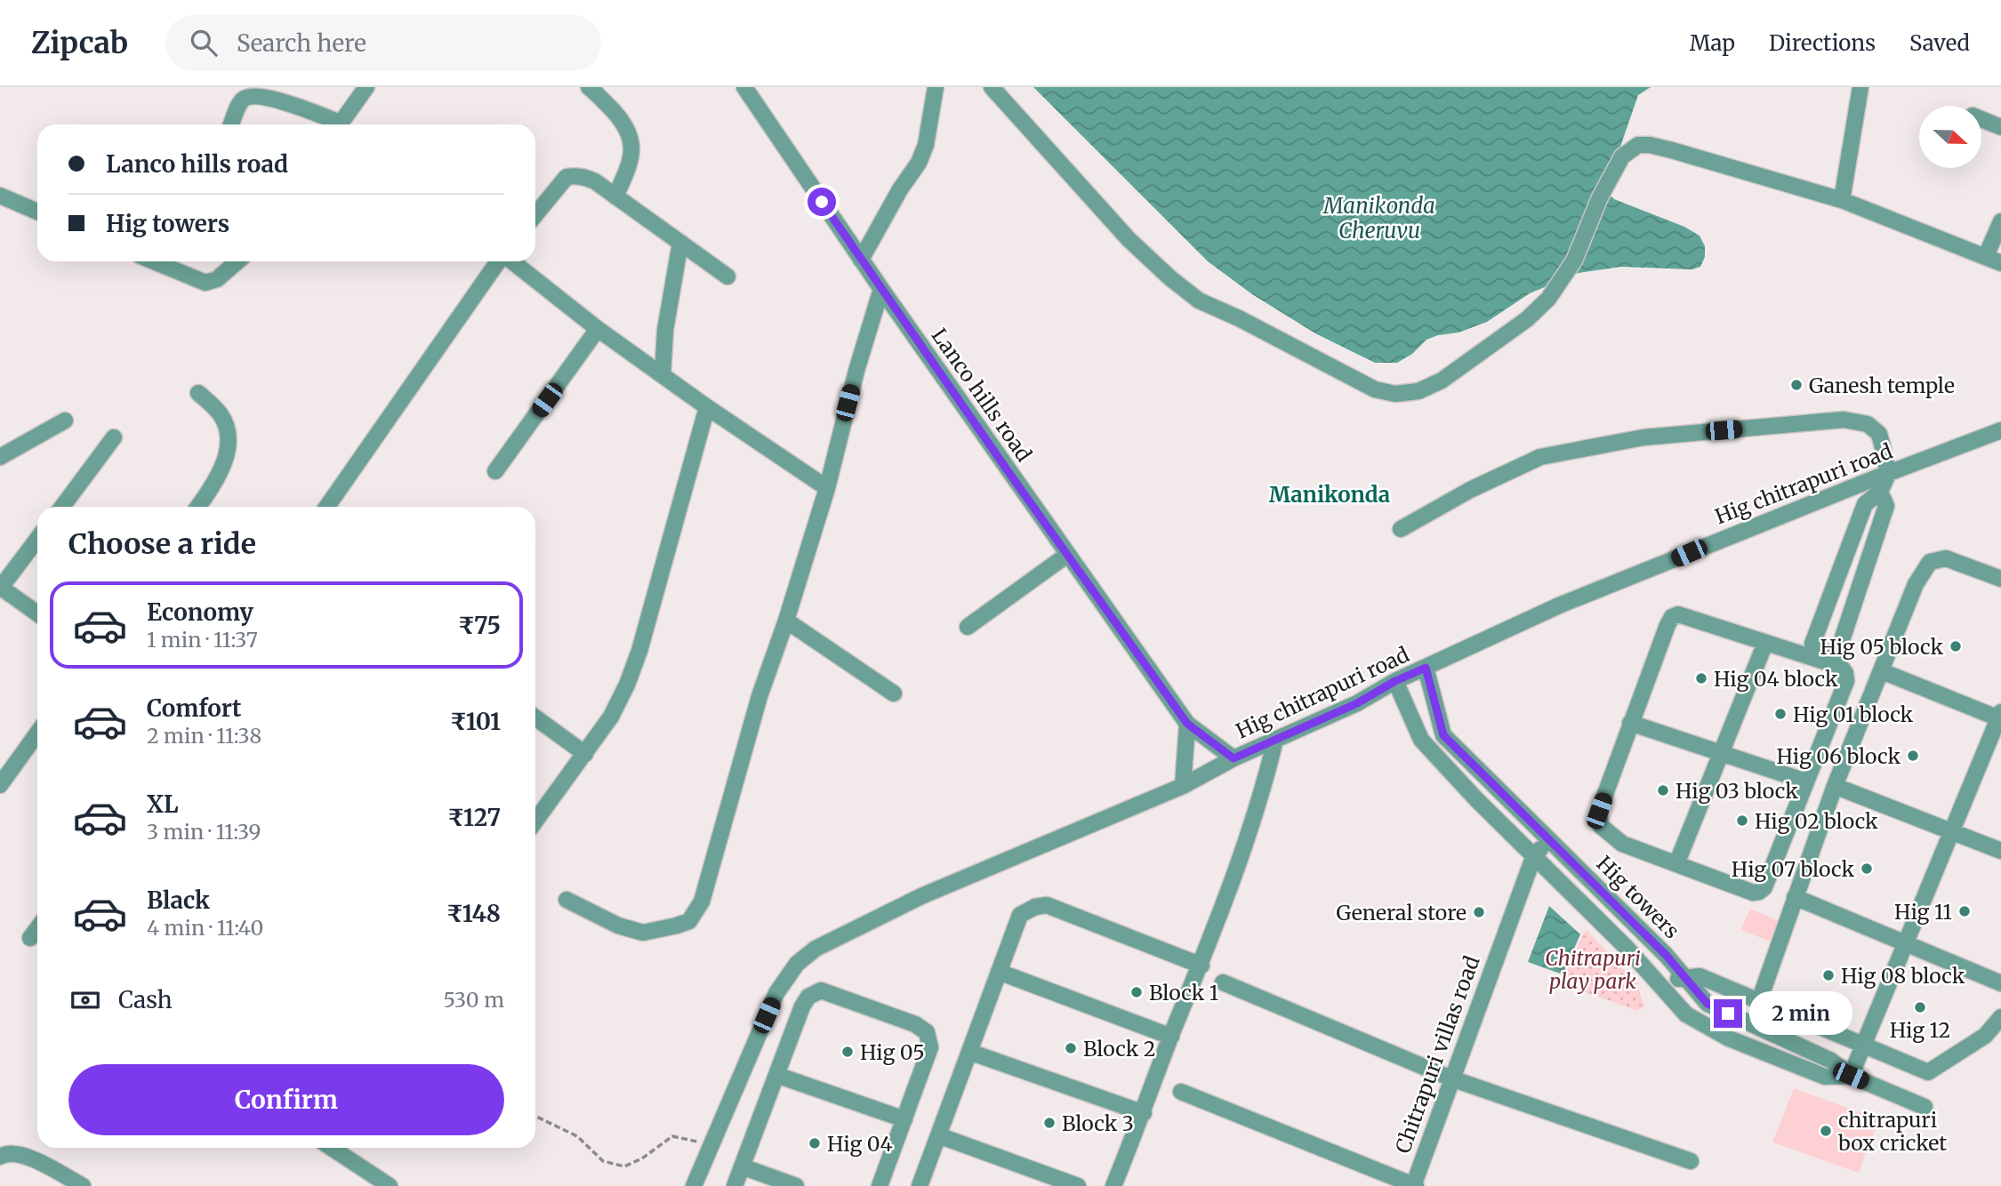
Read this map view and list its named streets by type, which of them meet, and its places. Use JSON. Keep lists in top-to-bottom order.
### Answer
{
  "streets": {
    "street": [
      "Lanco hills road",
      "Hig chitrapuri road",
      "Hig towers",
      "Chitrapuri villas road"
    ]
  },
  "crossings": [
    ["Lanco hills road", "Hig chitrapuri road"],
    ["Hig chitrapuri road", "Hig towers"]
  ],
  "districts": ["Manikonda"],
  "water": ["Manikonda Cheruvu"],
  "parks": ["Chitrapuri play park"],
  "places": [
    "Ganesh temple",
    "Hig 05 block",
    "Hig 04 block",
    "Hig 01 block",
    "Hig 06 block",
    "Hig 03 block",
    "Hig 02 block",
    "Hig 07 block",
    "Hig 11",
    "General store",
    "Hig 08 block",
    "Block 1",
    "Hig 12",
    "Block 2",
    "Hig 05",
    "Block 3",
    "chitrapuri box cricket",
    "Hig 04"
  ],
  "north": "right",
  "page": {
    "header": "Zipcab",
    "search": "Search here",
    "nav": ["Map", "Directions", "Saved"],
    "banner": ["Lanco hills road", "Hig towers"],
    "heading": "Choose a ride",
    "list": [
      {
        "name": "Economy",
        "note": "1 min · 11:37",
        "value": "₹75"
      },
      {
        "name": "Comfort",
        "note": "2 min · 11:38",
        "value": "₹101"
      },
      {
        "name": "XL",
        "note": "3 min · 11:39",
        "value": "₹127"
      },
      {
        "name": "Black",
        "note": "4 min · 11:40",
        "value": "₹148"
      }
    ],
    "pay": ["Cash", "530 m"],
    "bubble": "2 min",
    "buttons": "Confirm"
  }
}
